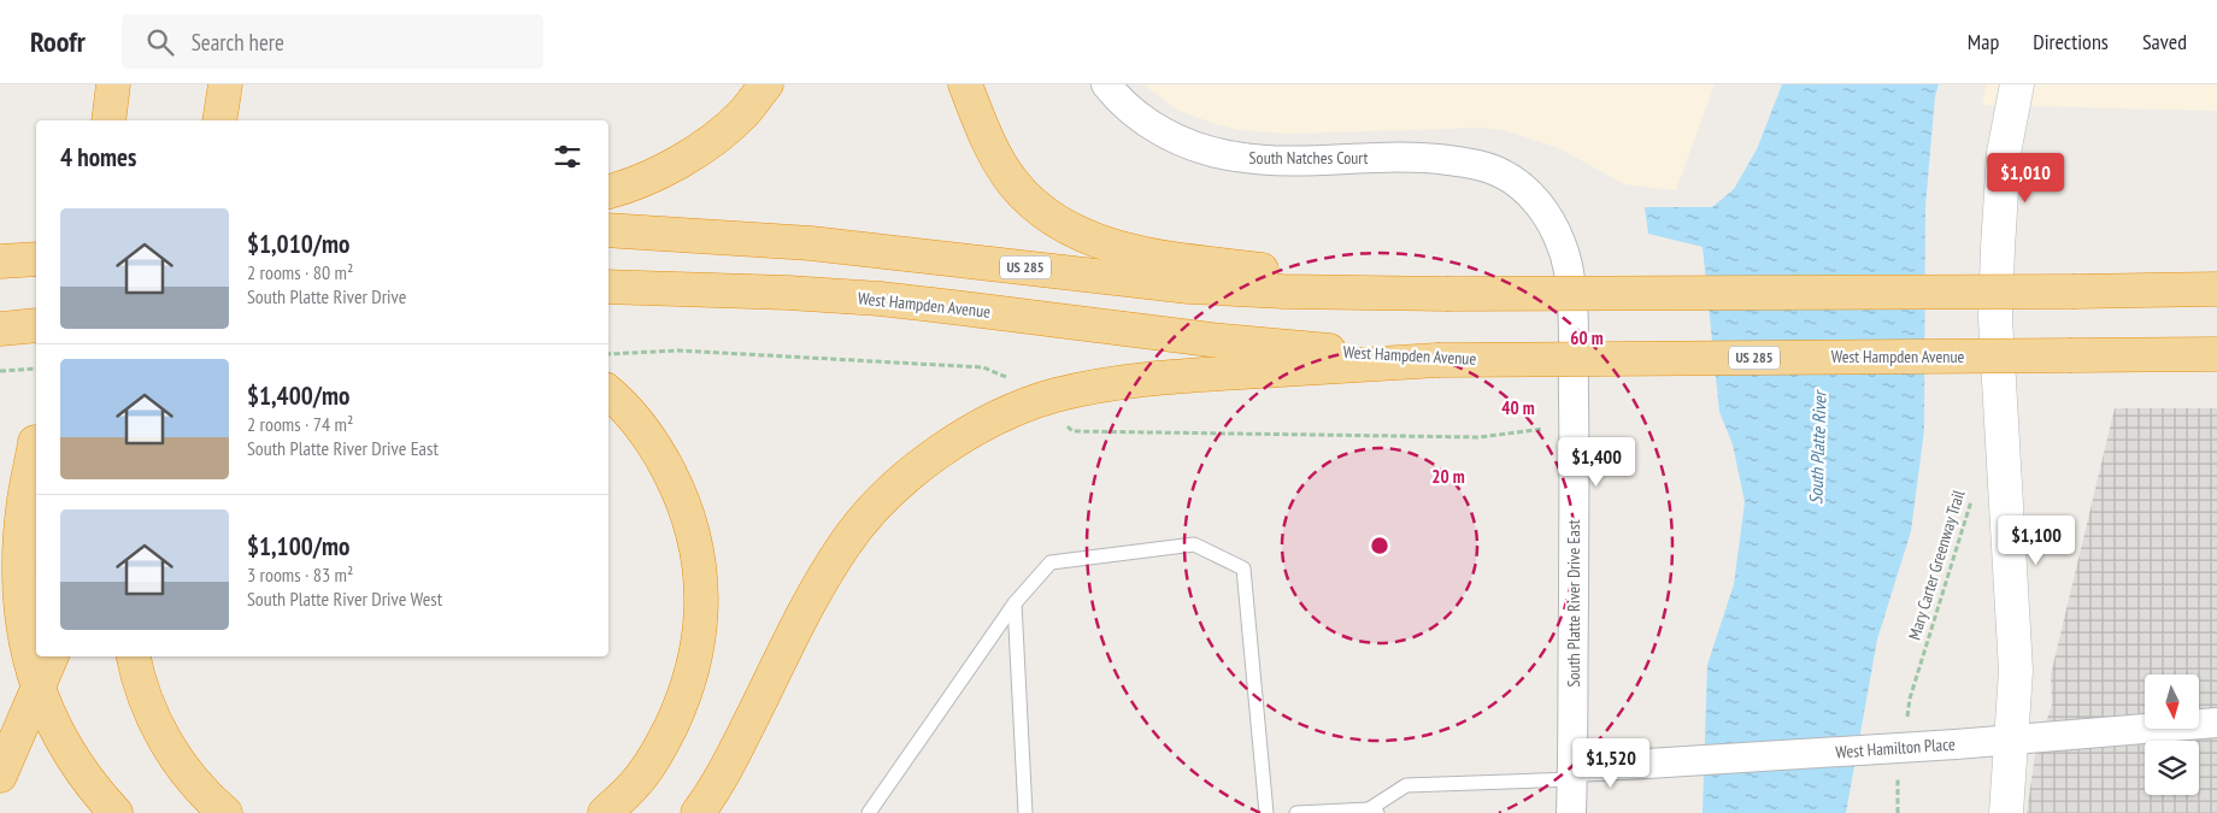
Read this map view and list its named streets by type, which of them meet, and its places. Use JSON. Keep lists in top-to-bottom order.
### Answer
{
  "streets": {
    "highway": ["US 285", "West Hampden Avenue"],
    "street": ["South Natches Court", "South Platte River Drive East", "West Hamilton Place"],
    "path": ["Mary Carter Greenway Trail"]
  },
  "crossings": [
    ["South Natches Court", "South Platte River Drive East"],
    ["South Platte River Drive East", "West Hamilton Place"]
  ],
  "water": ["South Platte River"],
  "north": "bottom",
  "page": {
    "header": "Roofr",
    "search": "Search here",
    "nav": ["Map", "Directions", "Saved"],
    "heading": "4 homes",
    "price": [
      "$1,010",
      "$1,400",
      "$1,100",
      "$1,520"
    ],
    "list": [
      {
        "name": "$1,010/mo",
        "note": "2 rooms · 80 m² · South Platte River Drive"
      },
      {
        "name": "$1,400/mo",
        "note": "2 rooms · 74 m² · South Platte River Drive East"
      },
      {
        "name": "$1,100/mo",
        "note": "3 rooms · 83 m² · South Platte River Drive West"
      }
    ]
  },
  "rings": ["60 m", "40 m", "20 m"]
}
